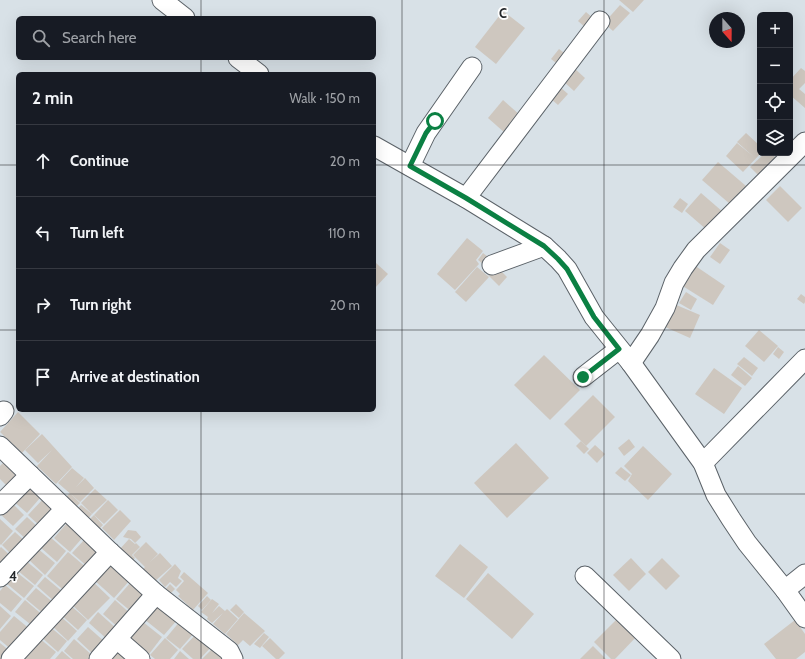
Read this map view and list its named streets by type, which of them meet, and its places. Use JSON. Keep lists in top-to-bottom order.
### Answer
{
  "north": "bottom",
  "page": {
    "map_buttons": ["+", "−"],
    "search": "Search here",
    "heading": ["2 min", "Walk · 150 m"],
    "list": [
      ["Continue", "20 m"],
      ["Turn left", "110 m"],
      ["Turn right", "20 m"],
      "Arrive at destination"
    ]
  },
  "grid": {
    "columns": ["C"],
    "rows": ["4"]
  }
}
